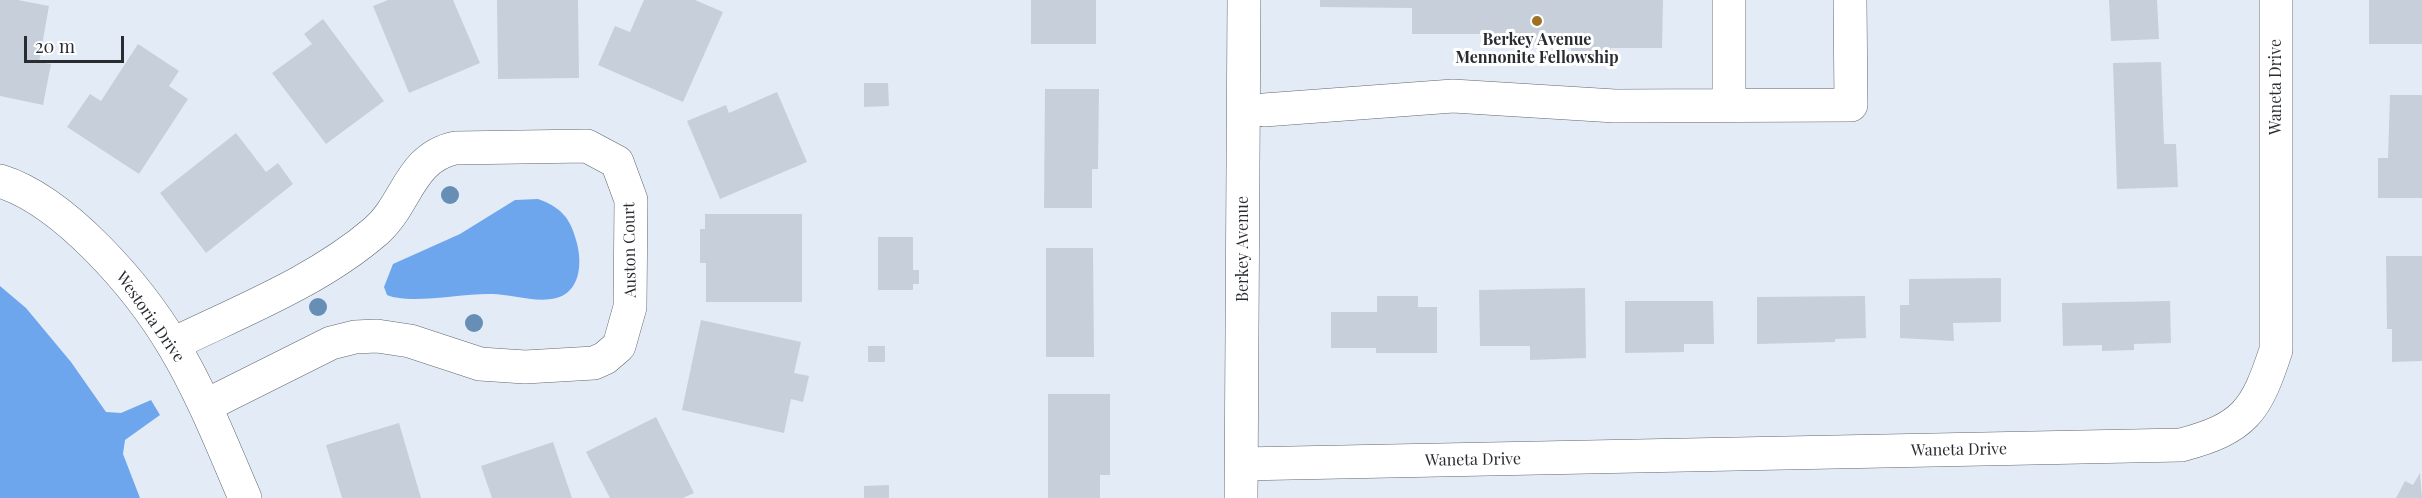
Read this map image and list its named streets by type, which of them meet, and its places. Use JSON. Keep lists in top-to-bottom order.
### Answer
{
  "streets": {
    "street": [
      "Waneta Drive",
      "Berkey Avenue",
      "Auston Court",
      "Westoria Drive"
    ]
  },
  "crossings": [
    ["Waneta Drive", "Berkey Avenue"],
    ["Auston Court", "Westoria Drive"]
  ],
  "places": ["Berkey Avenue Mennonite Fellowship"],
  "scale_bar": "20 m"
}
